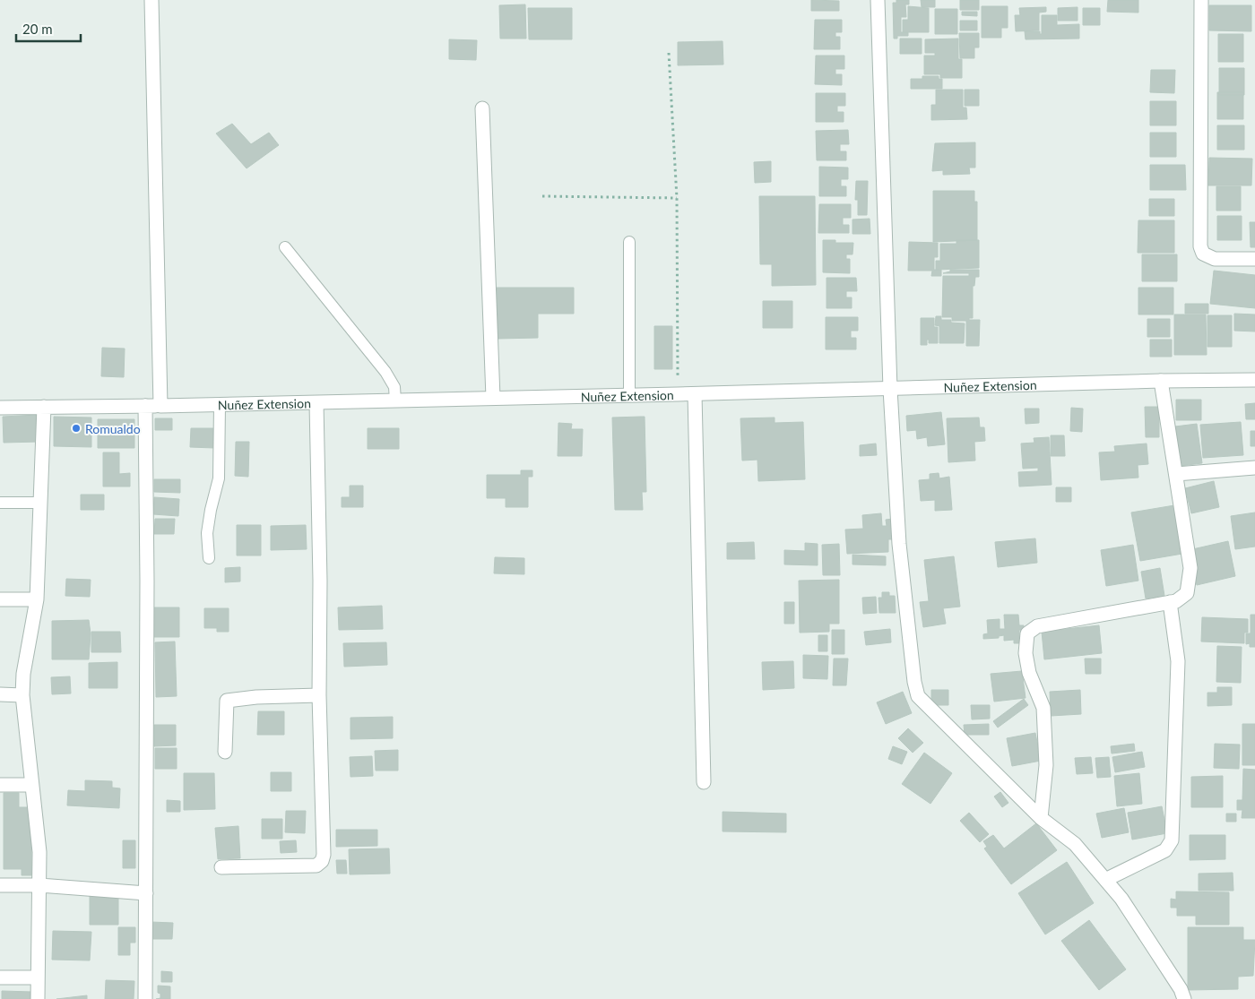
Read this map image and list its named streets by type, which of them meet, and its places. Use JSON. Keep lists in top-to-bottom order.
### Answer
{
  "streets": {
    "street": ["Nuñez Extension"]
  },
  "places": ["Romualdo"],
  "scale_bar": "20 m"
}
